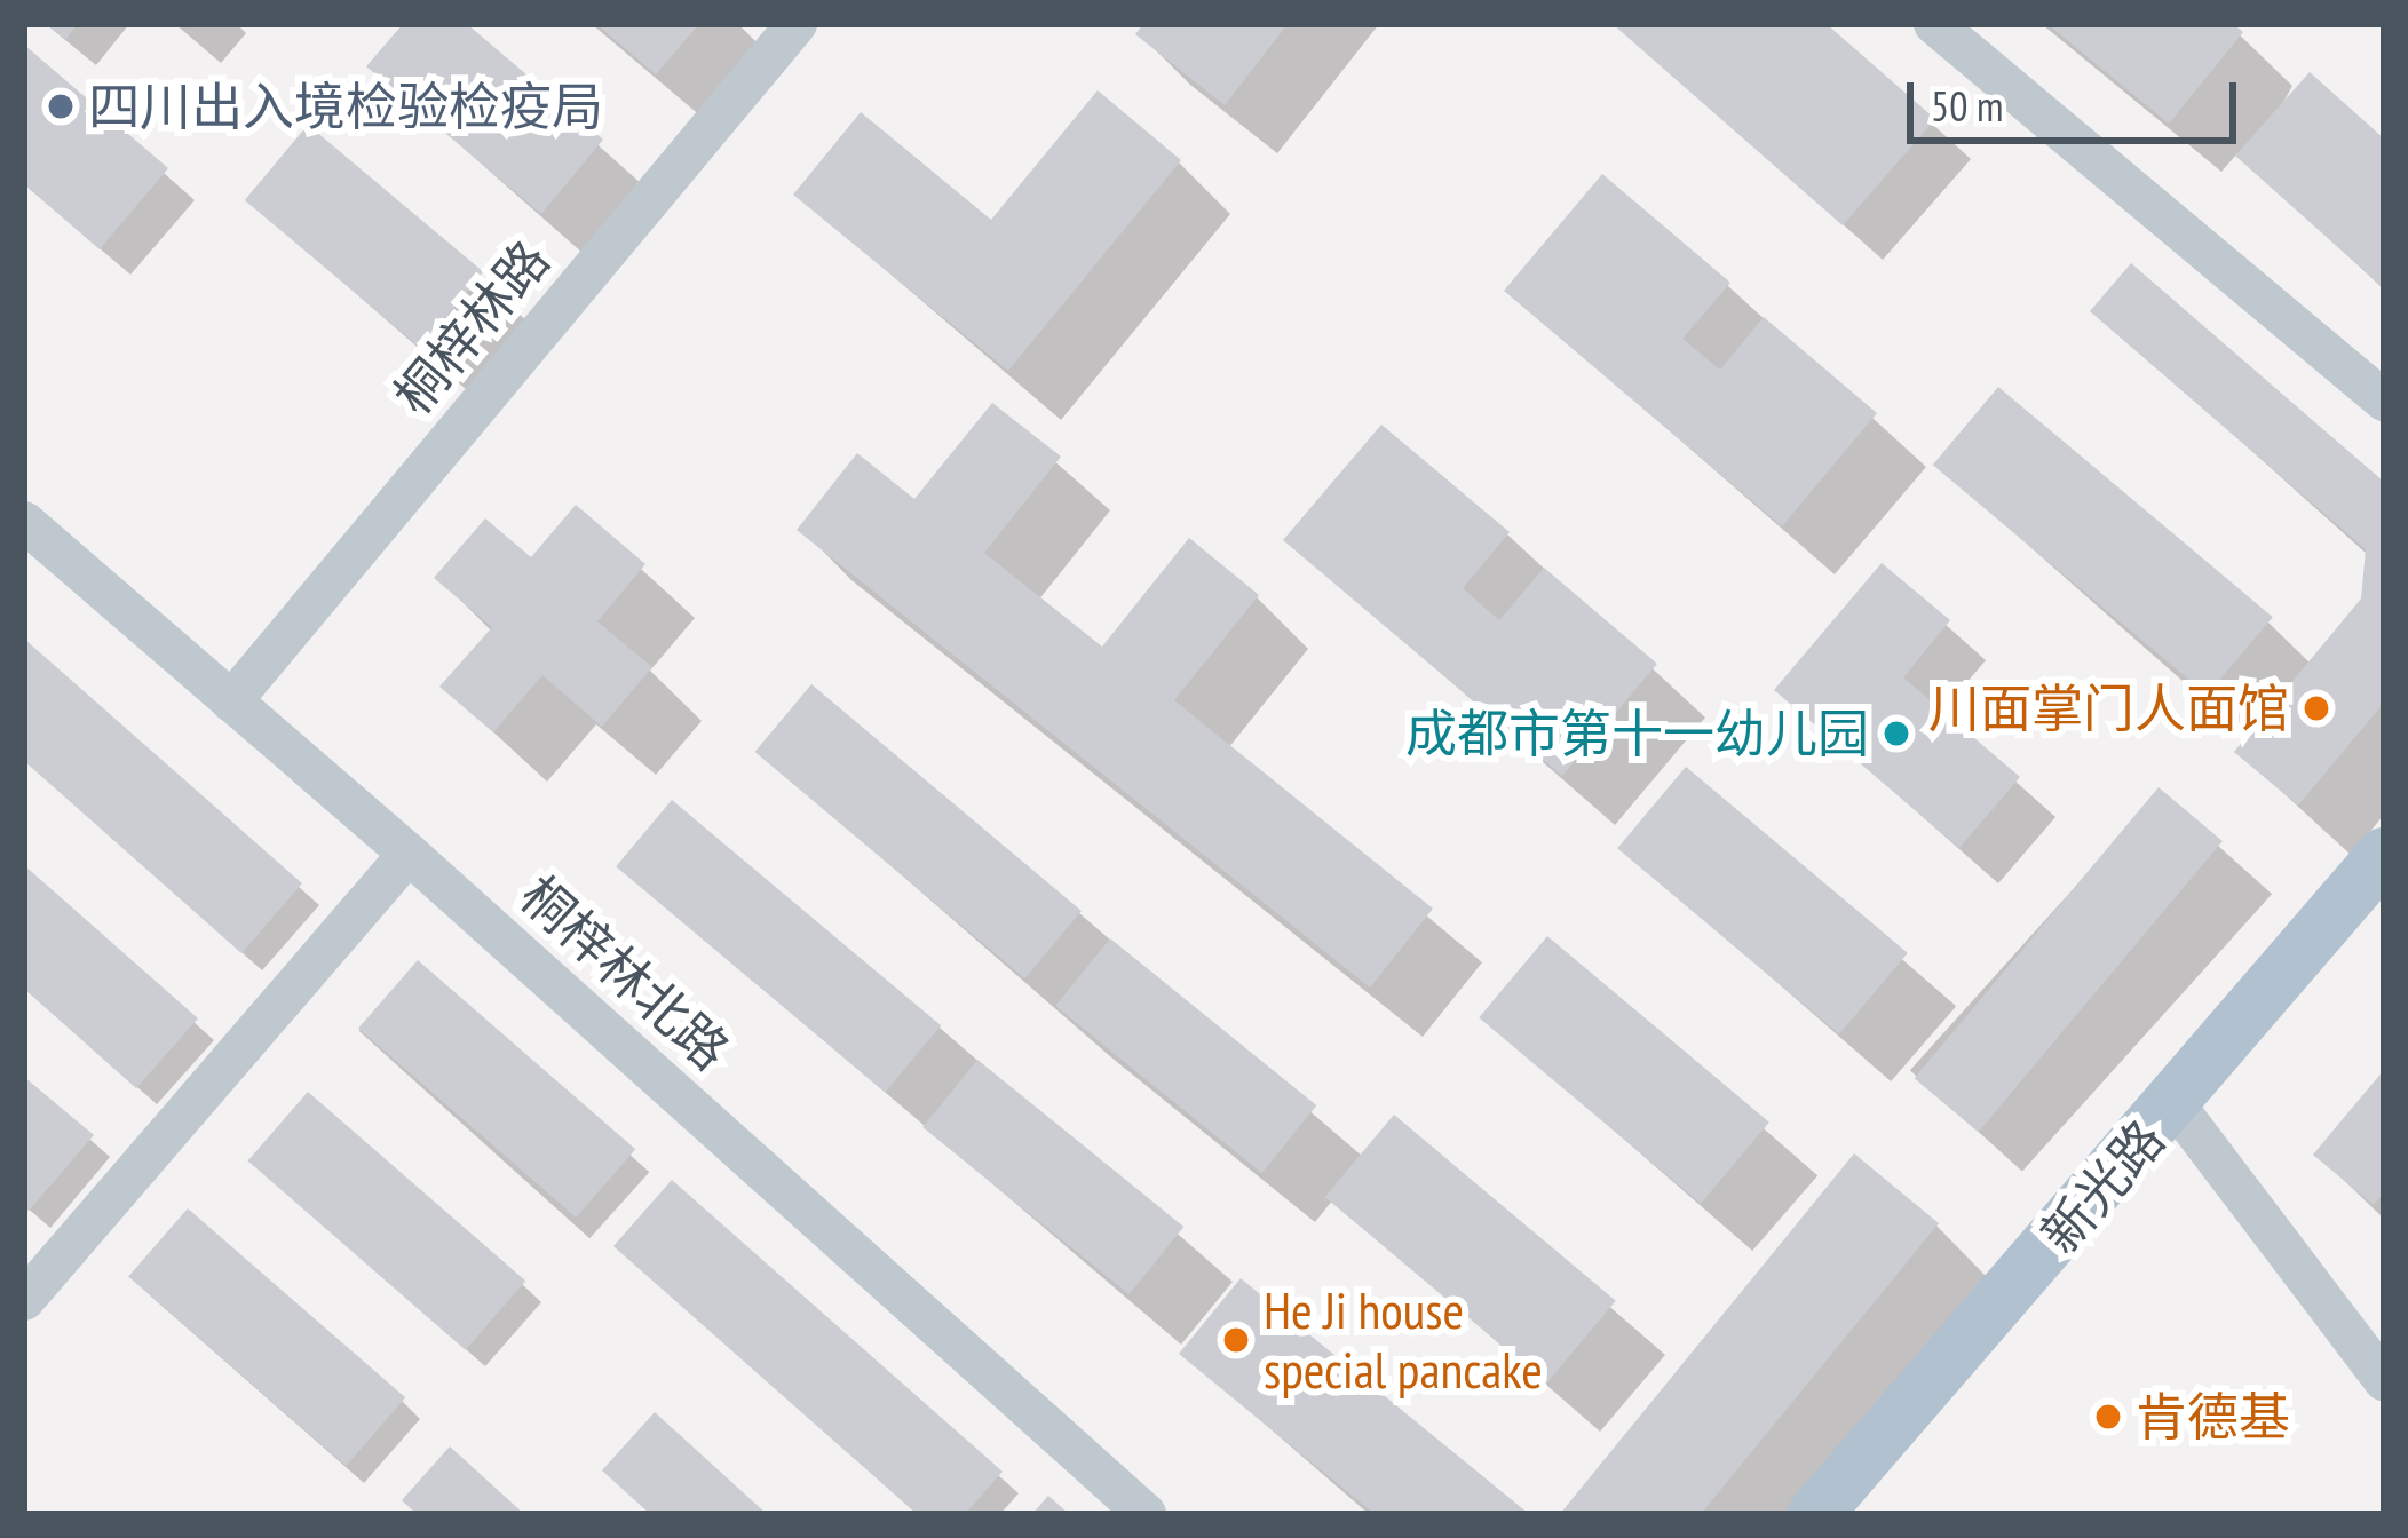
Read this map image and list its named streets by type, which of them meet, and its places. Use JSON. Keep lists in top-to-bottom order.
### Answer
{
  "streets": {
    "main road": ["新光路"],
    "street": ["桐梓林路", "桐梓林北路"]
  },
  "crossings": [
    ["桐梓林路", "桐梓林北路"]
  ],
  "places": [
    "四川出入境检验检疫局",
    "川面掌门人面馆",
    "成都市第十一幼儿园",
    "He Ji house special pancake",
    "肯德基"
  ],
  "scale_bar": "50 m"
}
